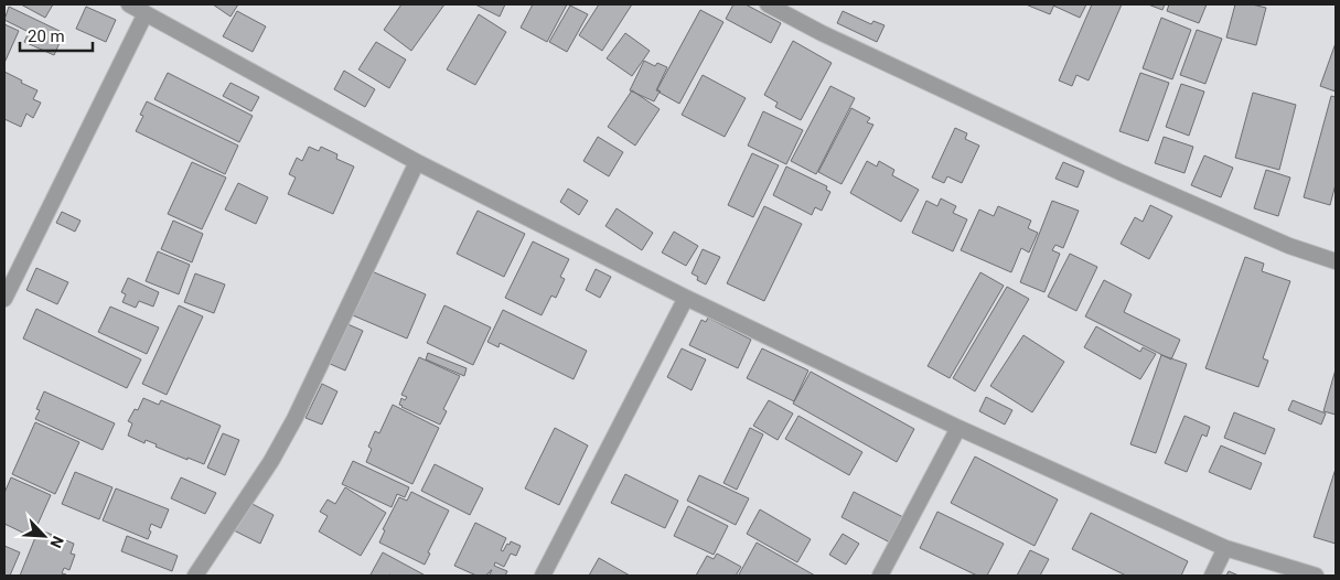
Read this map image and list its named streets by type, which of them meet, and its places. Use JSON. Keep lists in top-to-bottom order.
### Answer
{
  "scale_bar": "20 m",
  "north": "bottom right"
}
